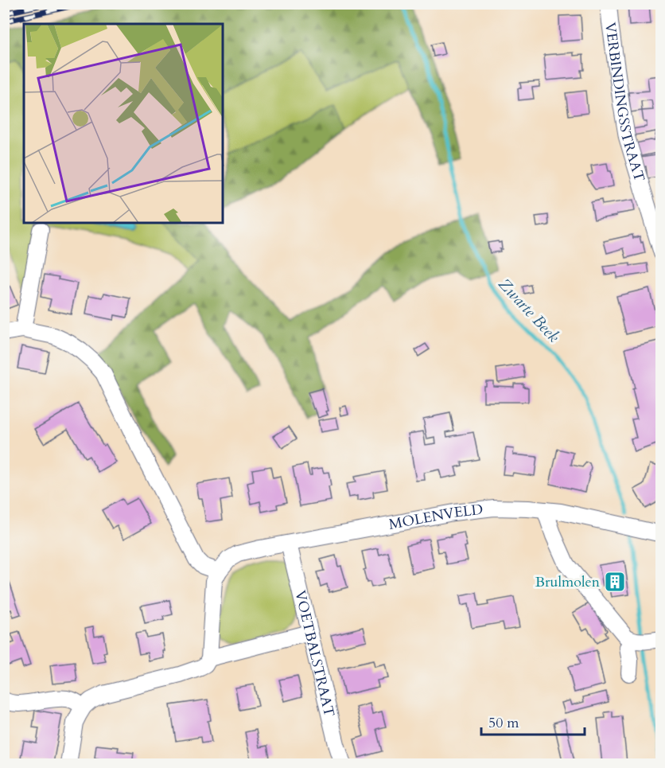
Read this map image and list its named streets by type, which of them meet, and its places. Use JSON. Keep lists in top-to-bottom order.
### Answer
{
  "streets": {
    "street": ["VERBINDINGSSTRAAT", "MOLENVELD", "VOETBALSTRAAT"]
  },
  "crossings": [
    ["MOLENVELD", "VOETBALSTRAAT"]
  ],
  "water": ["Zwarte Beek"],
  "places": {
    "building": ["Brulmolen"]
  },
  "scale_bar": "50 m"
}
